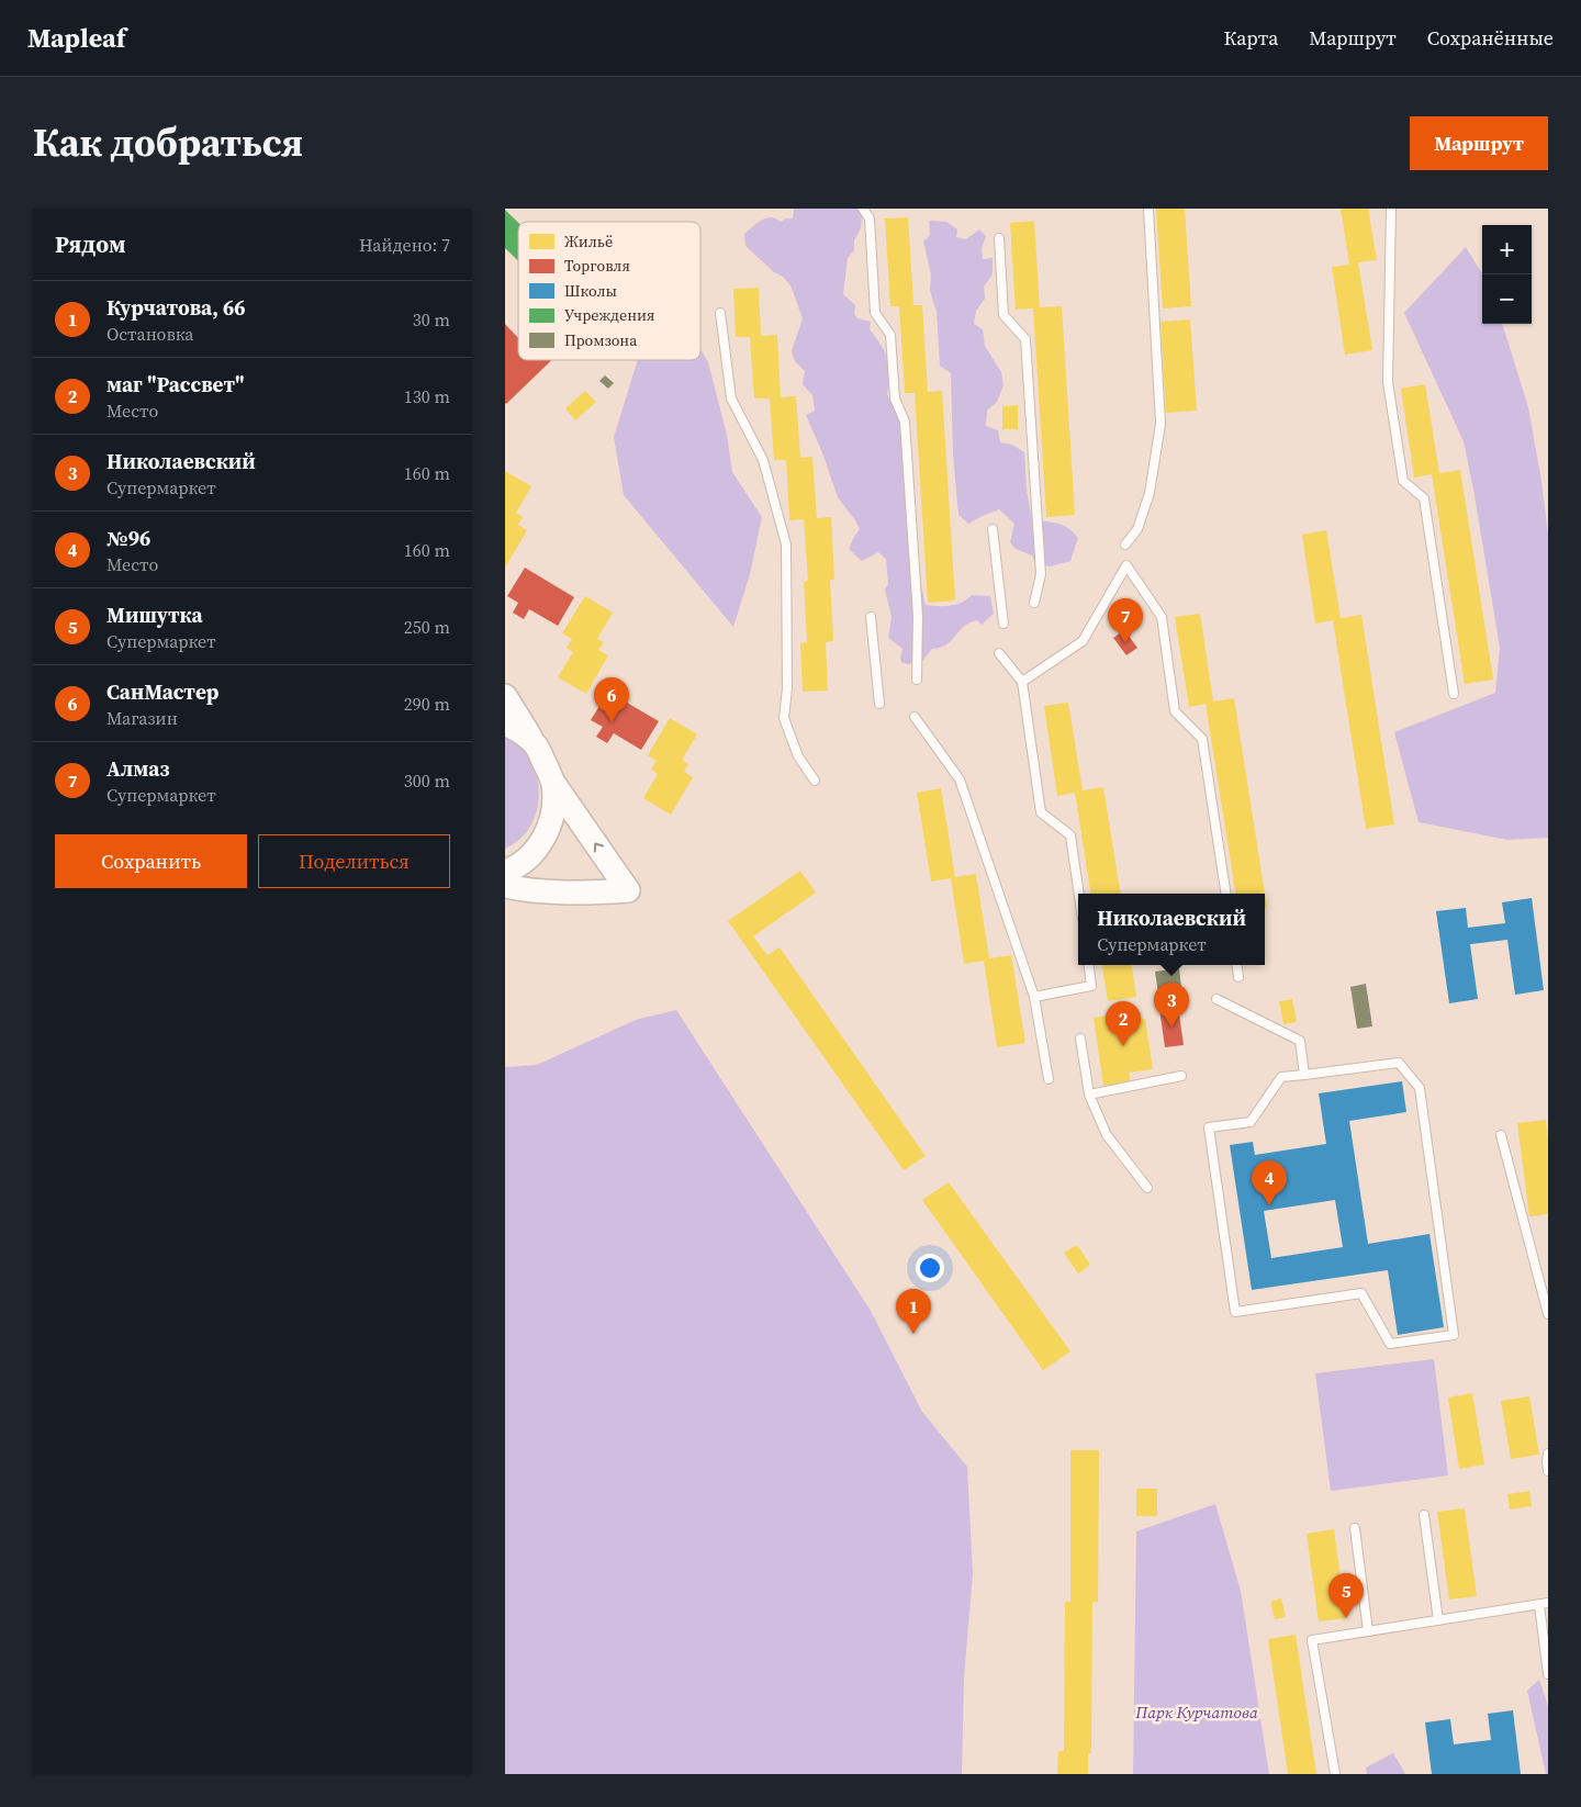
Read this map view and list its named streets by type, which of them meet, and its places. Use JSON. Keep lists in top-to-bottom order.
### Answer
{
  "parks": ["Парк Курчатова"],
  "legend": [
    "Жильё",
    "Торговля",
    "Школы",
    "Учреждения",
    "Промзона"
  ],
  "page": {
    "header": "Mapleaf",
    "nav": ["Карта", "Маршрут", "Сохранённые"],
    "title": "Как добраться",
    "buttons": [
      "Маршрут",
      ["Сохранить", "Поделиться"]
    ],
    "heading": ["Рядом", "Найдено: 7"],
    "map_buttons": ["+", "−"],
    "list": [
      {
        "mark": "1",
        "name": "Курчатова, 66",
        "note": "Остановка",
        "value": "30 m"
      },
      {
        "mark": "2",
        "name": "маг \"Рассвет\"",
        "note": "Место",
        "value": "130 m"
      },
      {
        "mark": "3",
        "name": "Николаевский",
        "note": "Супермаркет",
        "value": "160 m"
      },
      {
        "mark": "4",
        "name": "№96",
        "note": "Место",
        "value": "160 m"
      },
      {
        "mark": "5",
        "name": "Мишутка",
        "note": "Супермаркет",
        "value": "250 m"
      },
      {
        "mark": "6",
        "name": "СанМастер",
        "note": "Магазин",
        "value": "290 m"
      },
      {
        "mark": "7",
        "name": "Алмаз",
        "note": "Супермаркет",
        "value": "300 m"
      }
    ],
    "pins": [
      "7",
      "6",
      "3",
      "2",
      "4",
      "1",
      "5"
    ],
    "popup": ["Николаевский", "Супермаркет"]
  }
}
